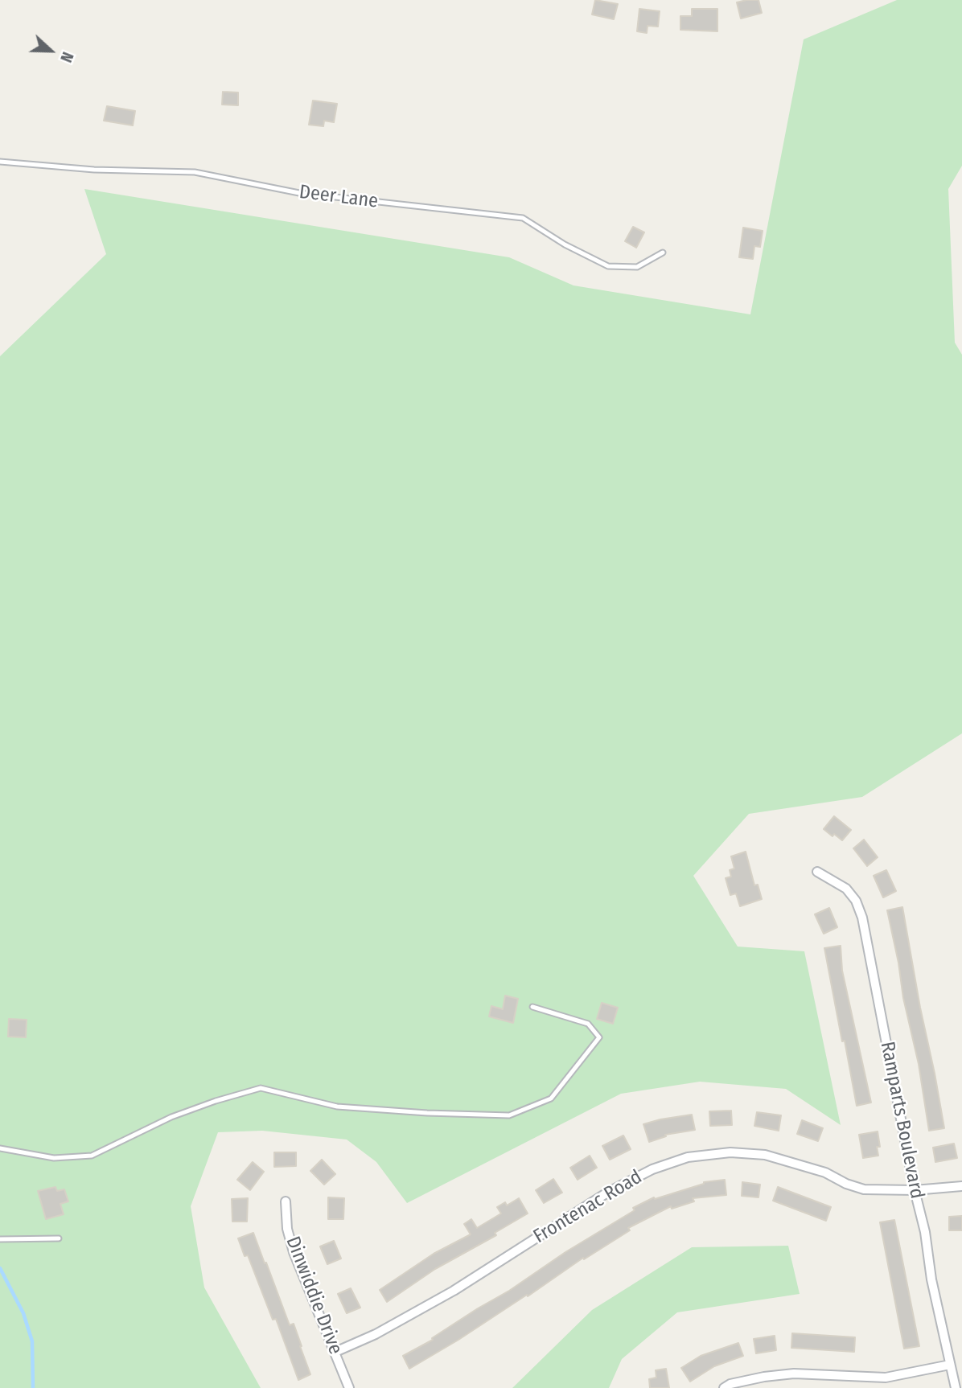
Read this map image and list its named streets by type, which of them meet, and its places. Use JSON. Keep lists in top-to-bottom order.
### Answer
{
  "streets": {
    "street": ["Ramparts Boulevard", "Frontenac Road", "Dinwiddie Drive"],
    "lane": ["Deer Lane"]
  },
  "crossings": [
    ["Ramparts Boulevard", "Frontenac Road"],
    ["Frontenac Road", "Dinwiddie Drive"]
  ],
  "north": "right"
}
